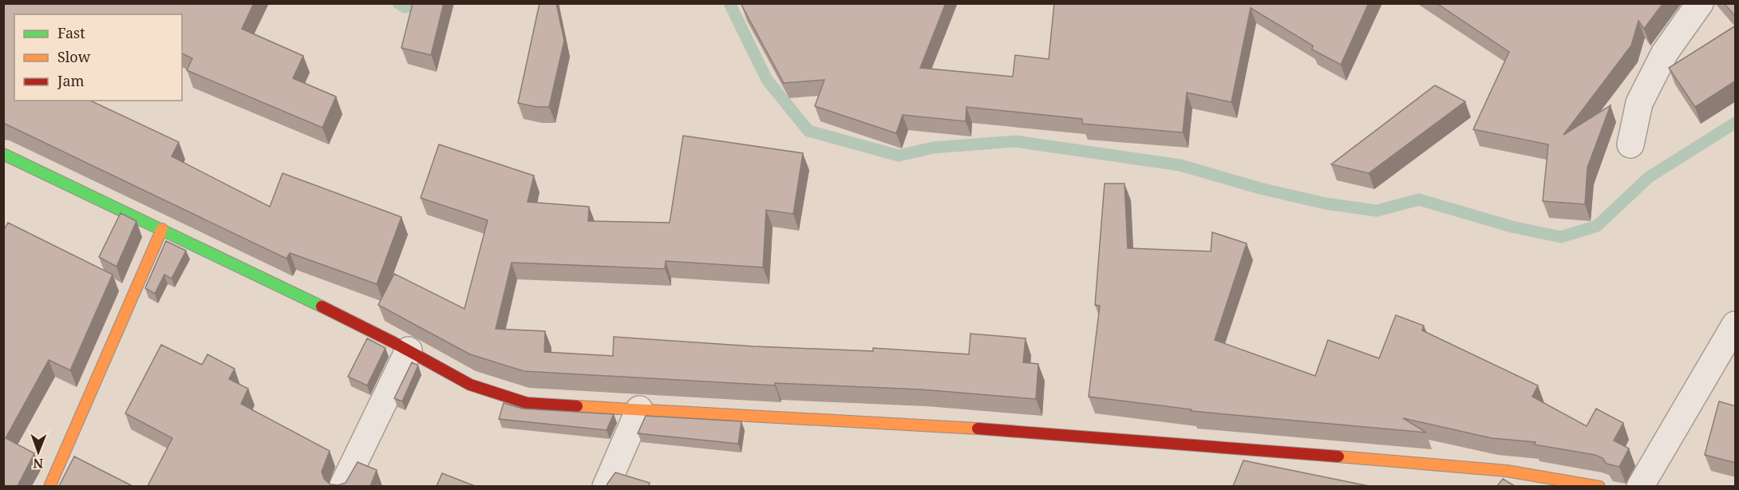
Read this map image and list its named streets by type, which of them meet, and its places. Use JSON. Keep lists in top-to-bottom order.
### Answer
{
  "legend": ["Fast", "Slow", "Jam"],
  "north": "bottom"
}
